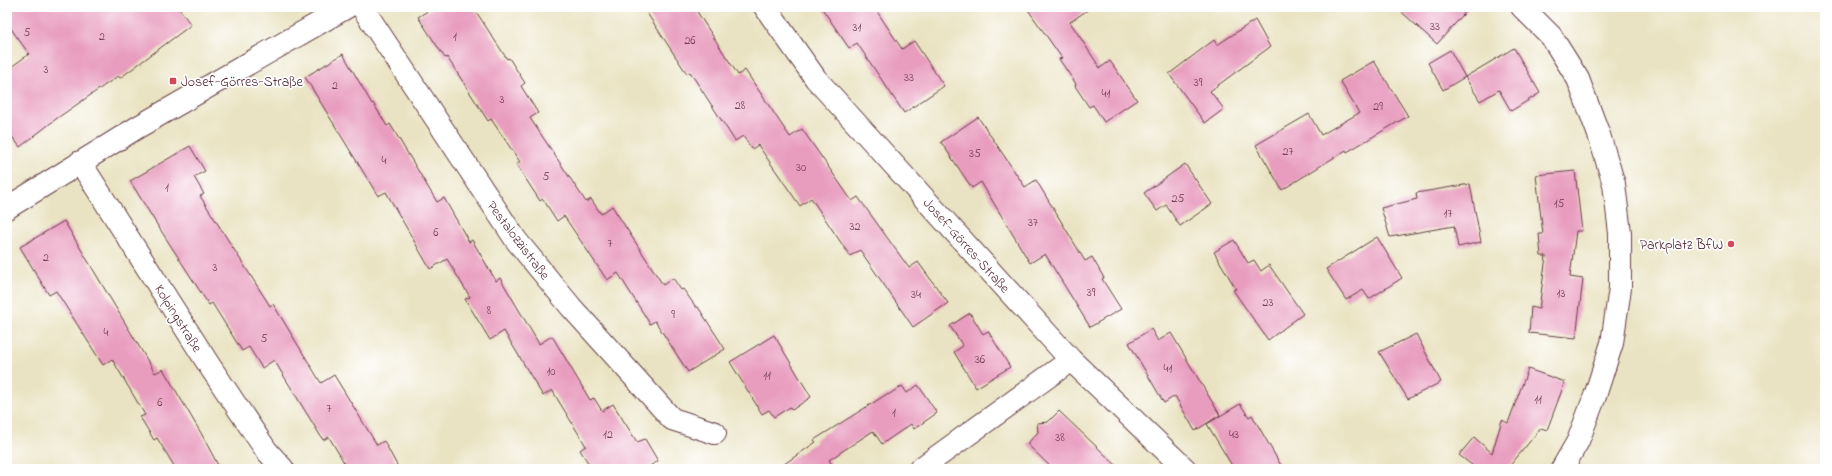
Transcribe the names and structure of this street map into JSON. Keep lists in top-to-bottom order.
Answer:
{
  "streets": {
    "street": ["Pestalozzistraße", "Josef-Görres-Straße", "Kolpingstraße"]
  },
  "places": {
    "transit": ["Josef-Görres-Straße"],
    "other": ["Parkplatz BfW"]
  },
  "house_numbers": [
    "33",
    "31",
    "5",
    "2",
    "1",
    "26",
    "3",
    "33",
    "39",
    "2",
    "41",
    "3",
    "28",
    "29",
    "27",
    "35",
    "4",
    "30",
    "5",
    "1",
    "25",
    "15",
    "17",
    "37",
    "32",
    "6",
    "7",
    "2",
    "3",
    "39",
    "13",
    "34",
    "23",
    "8",
    "9",
    "4",
    "5",
    "36",
    "41",
    "10",
    "11",
    "11",
    "6",
    "7",
    "1",
    "12",
    "43",
    "38"
  ]
}
